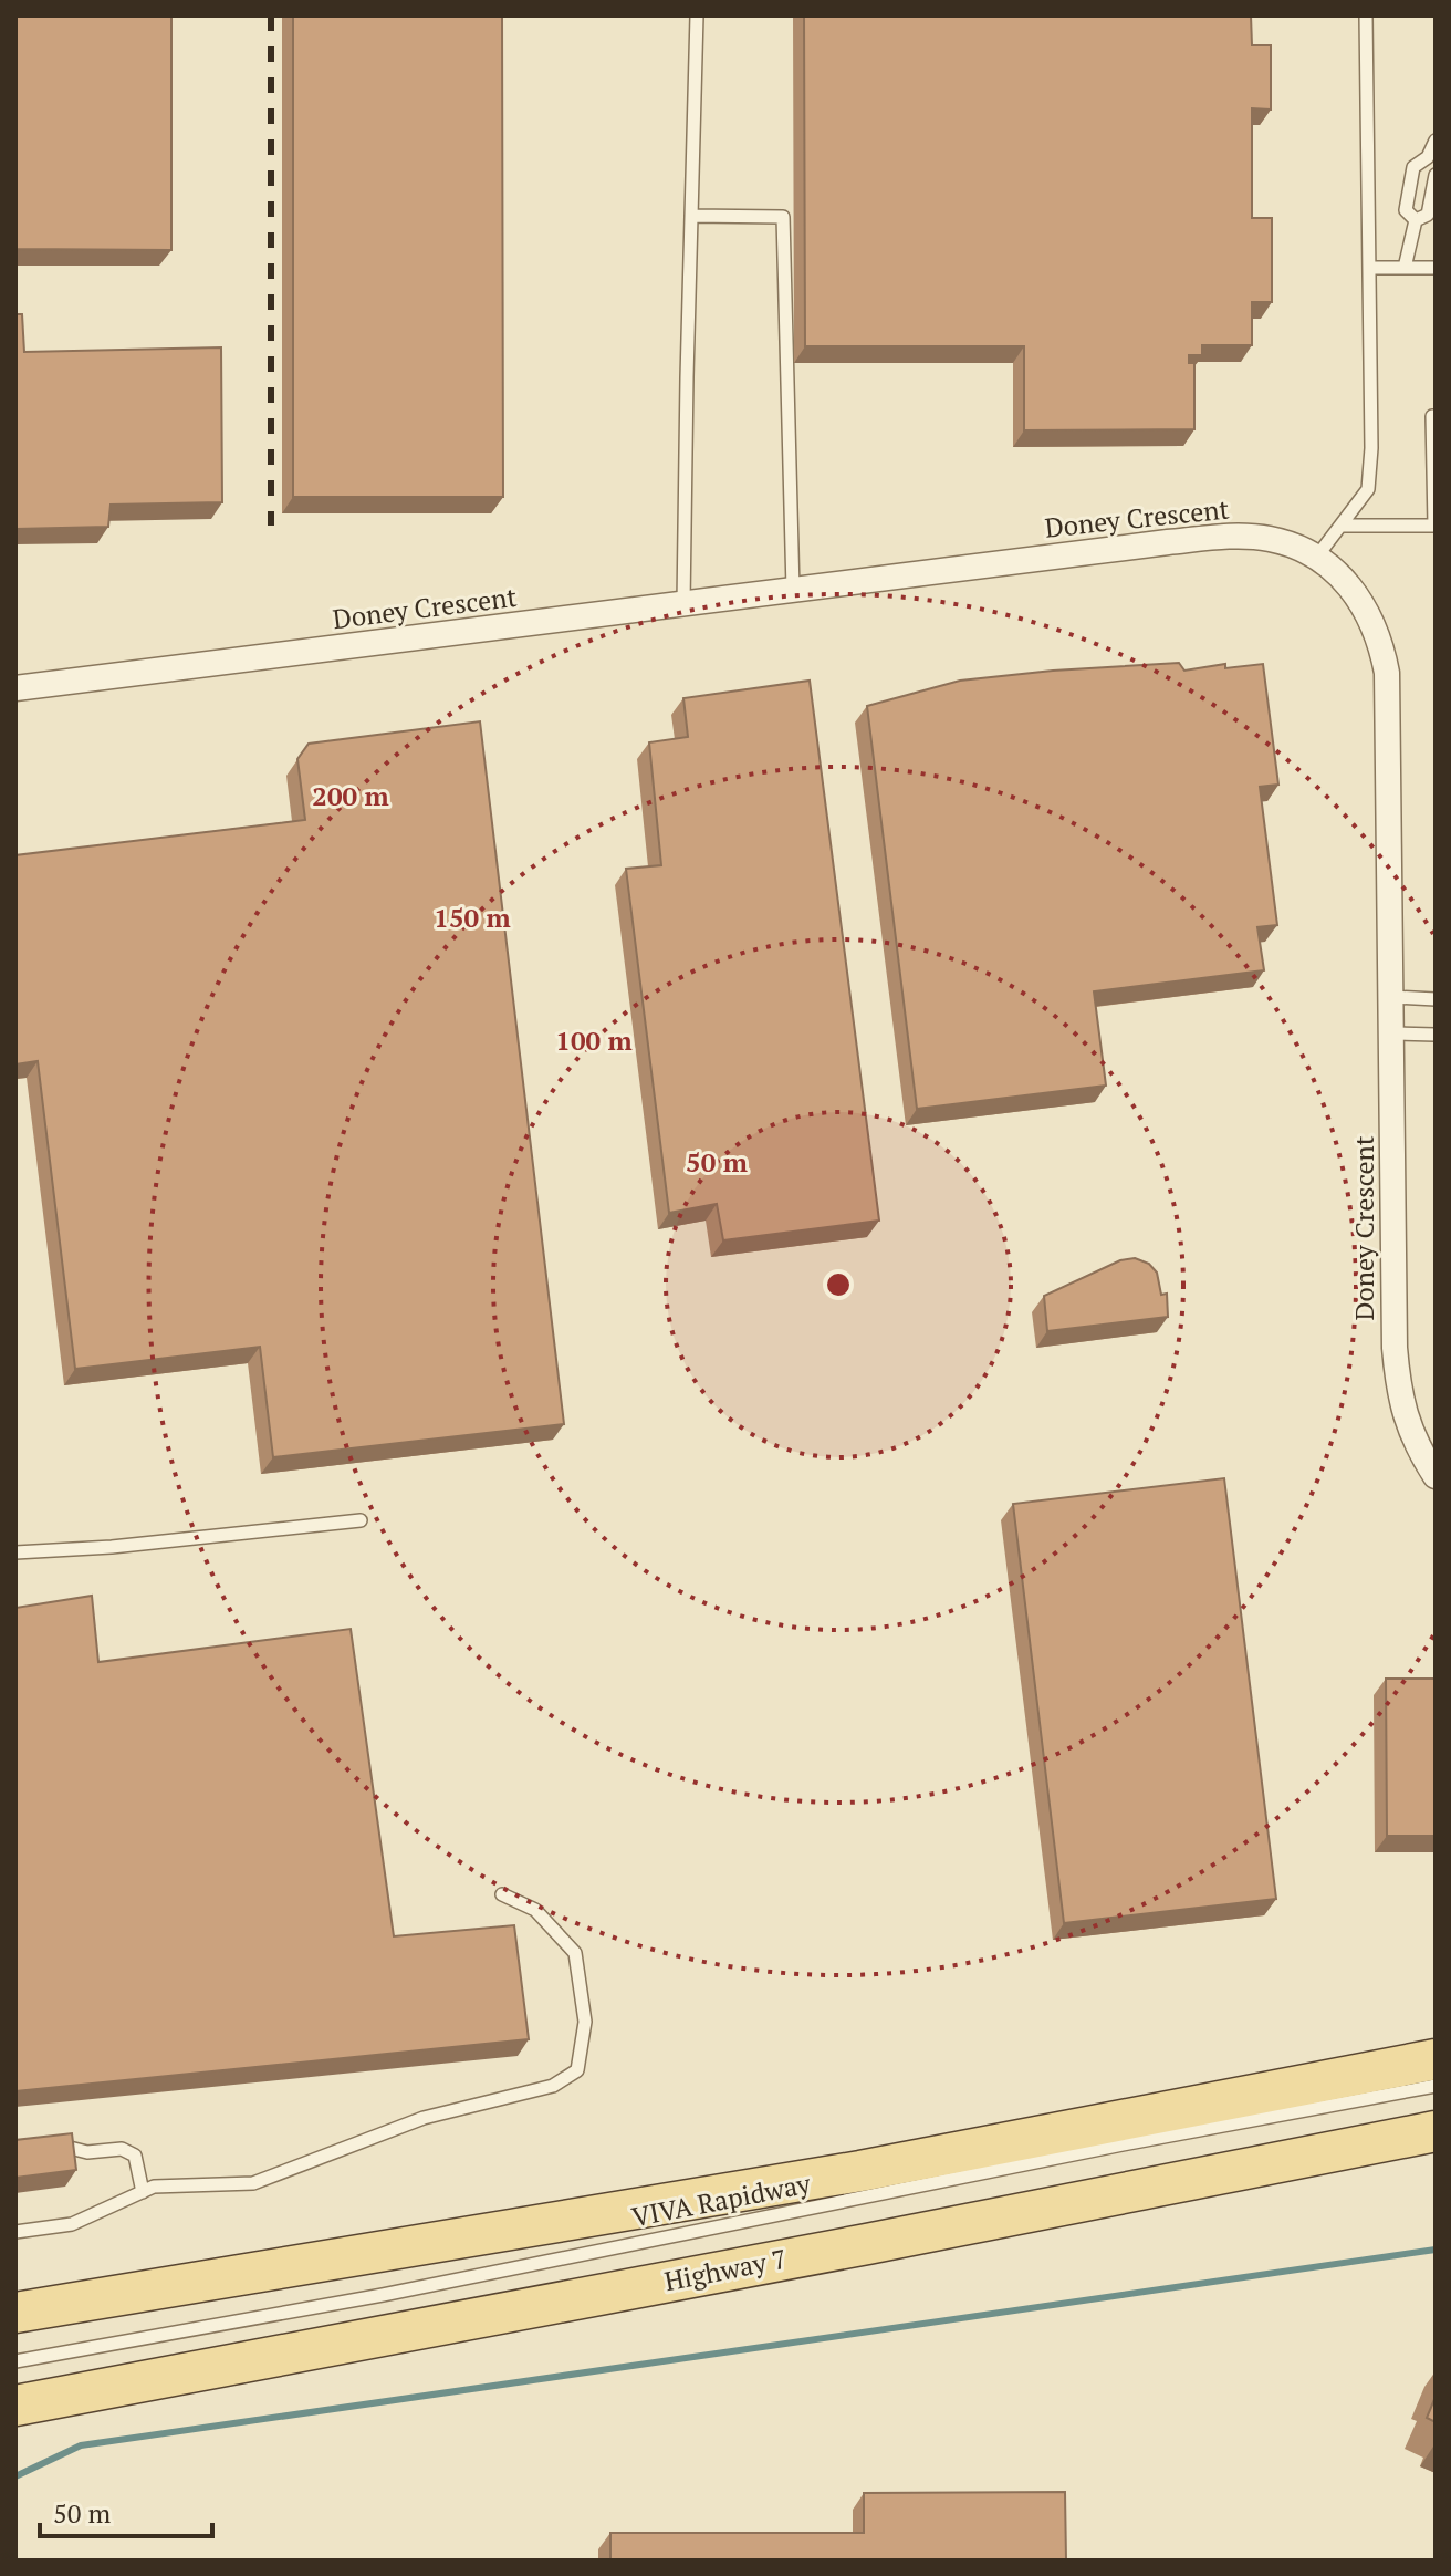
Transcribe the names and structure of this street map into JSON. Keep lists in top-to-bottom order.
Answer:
{
  "streets": {
    "main road": ["Highway 7"],
    "street": ["Doney Crescent"],
    "lane": ["VIVA Rapidway"]
  },
  "scale_bar": "50 m",
  "rings": [
    "200 m",
    "150 m",
    "100 m",
    "50 m"
  ]
}
